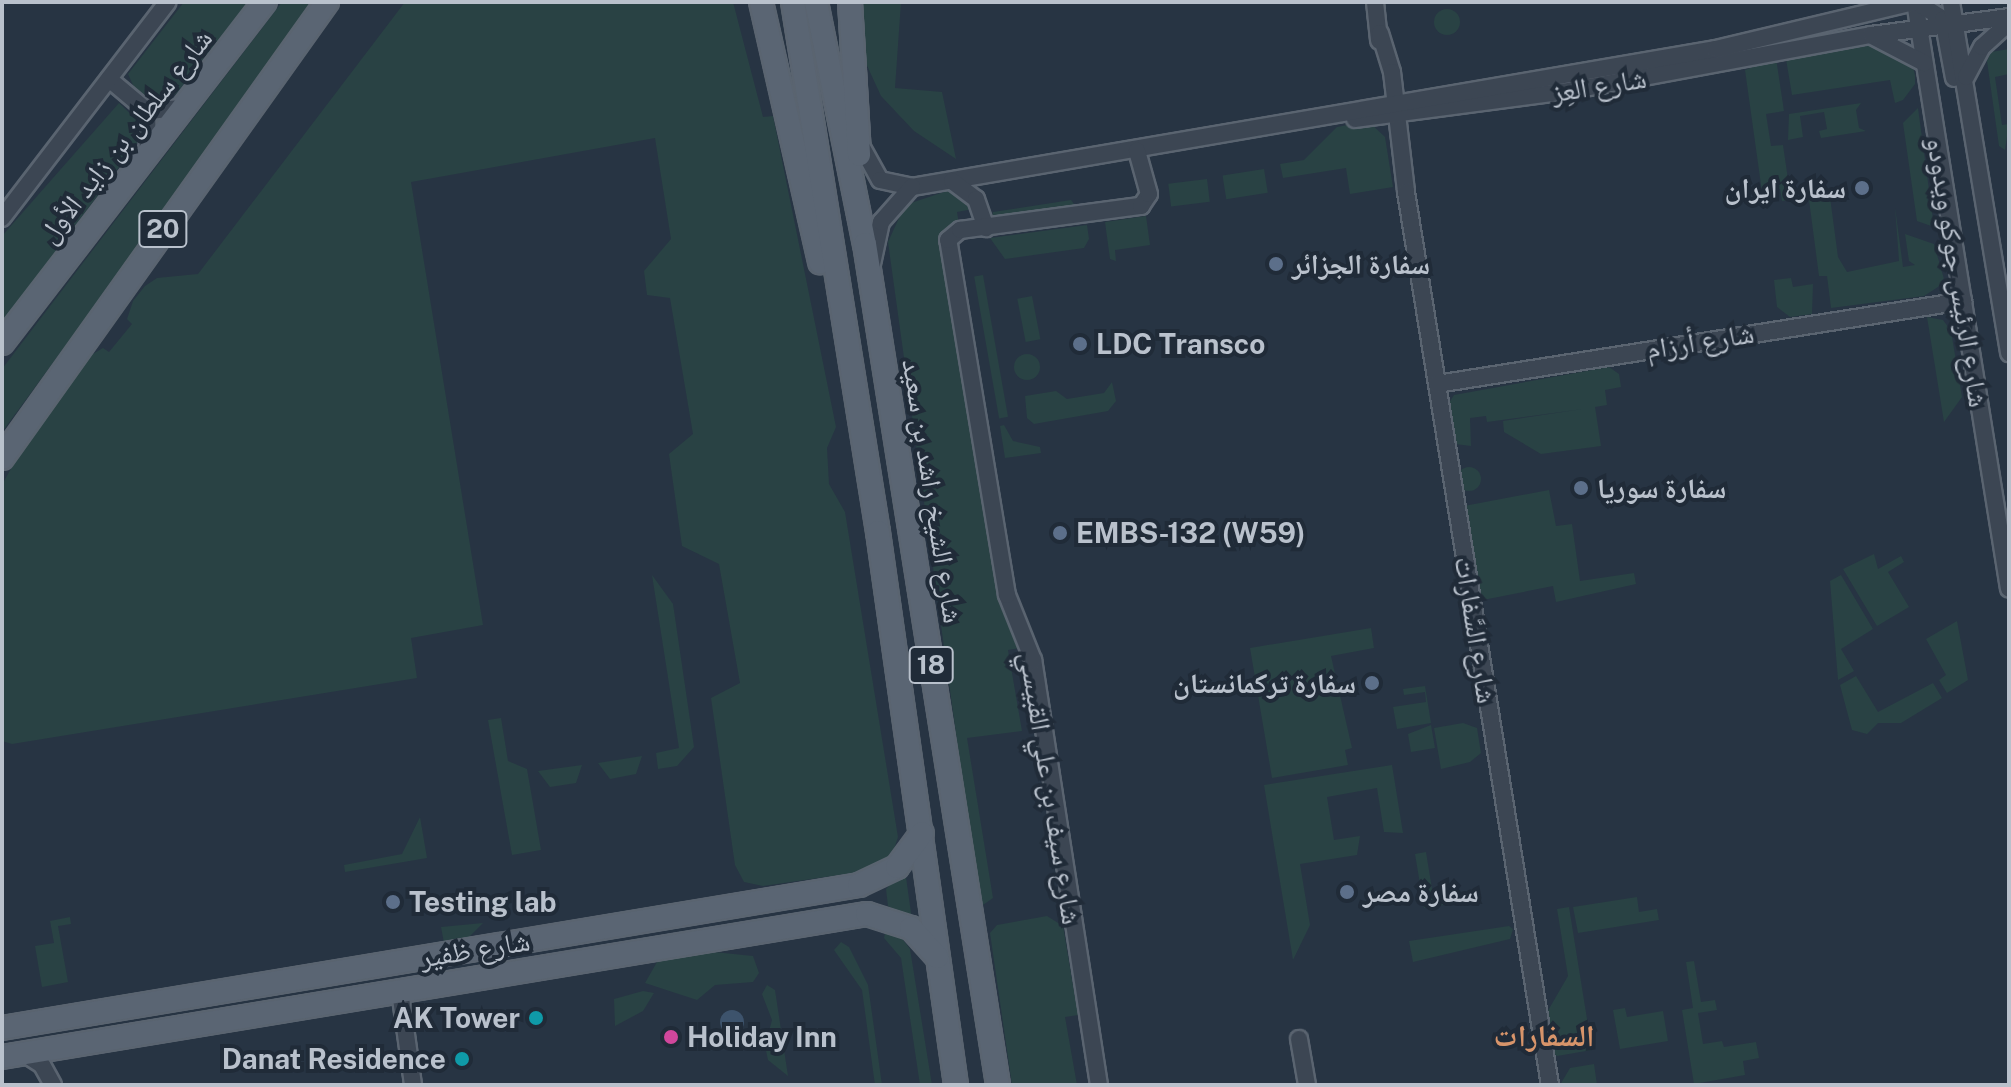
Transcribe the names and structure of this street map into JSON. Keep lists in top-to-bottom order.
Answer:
{
  "streets": {
    "main road": [
      "شارع سلطان بن زايد الأول",
      "20",
      "شارع الشيخ راشد بن سعيد",
      "18",
      "شارع ظفير"
    ],
    "street": [
      "شارع العِز",
      "شارع الرئيس جوكو ويدودو",
      "شارع أرزام",
      "شارع السَّفارات",
      "شارع سيف بن علي القبيسي"
    ]
  },
  "crossings": [
    ["شارع العِز", "شارع الرئيس جوكو ويدودو"],
    ["شارع العِز", "شارع السَّفارات"],
    ["شارع الرئيس جوكو ويدودو", "شارع أرزام"],
    ["شارع أرزام", "شارع السَّفارات"],
    ["18", "شارع ظفير"]
  ],
  "districts": ["السفارات"],
  "places": [
    "سفارة ايران",
    "سفارة الجزائر",
    "LDC Transco",
    "سفارة سوريا",
    "EMBS-132 (W59)",
    "سفارة تركمانستان",
    "سفارة مصر",
    "Testing lab",
    "AK Tower",
    "Holiday Inn",
    "Danat Residence"
  ]
}
